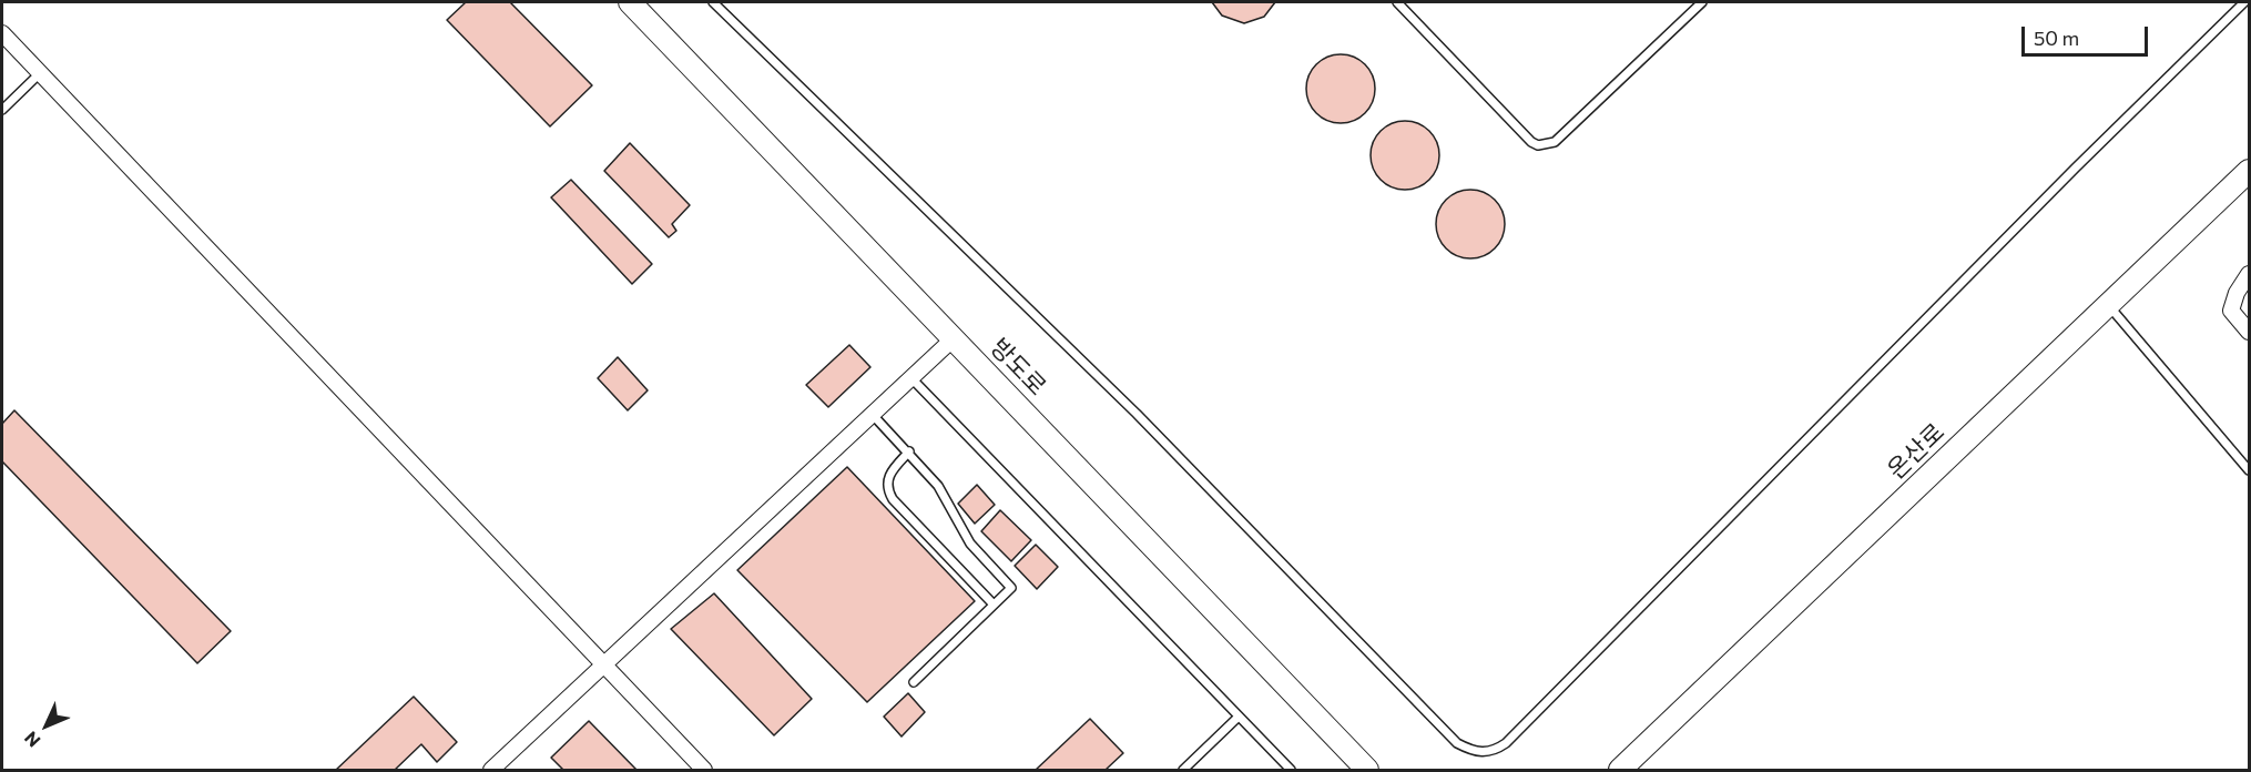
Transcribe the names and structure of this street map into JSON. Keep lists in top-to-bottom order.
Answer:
{
  "streets": {
    "street": ["방도로", "온산로"]
  },
  "scale_bar": "50 m",
  "north": "bottom left"
}
